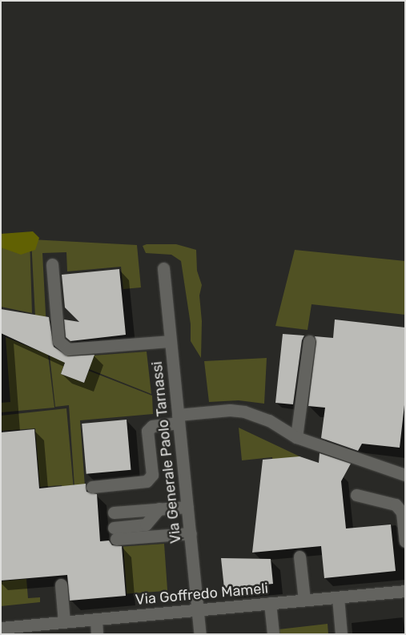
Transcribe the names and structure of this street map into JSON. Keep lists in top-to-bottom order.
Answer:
{
  "streets": {
    "street": ["Via Generale Paolo Tarnassi", "Via Goffredo Mameli"]
  },
  "crossings": [
    ["Via Generale Paolo Tarnassi", "Via Goffredo Mameli"]
  ]
}
